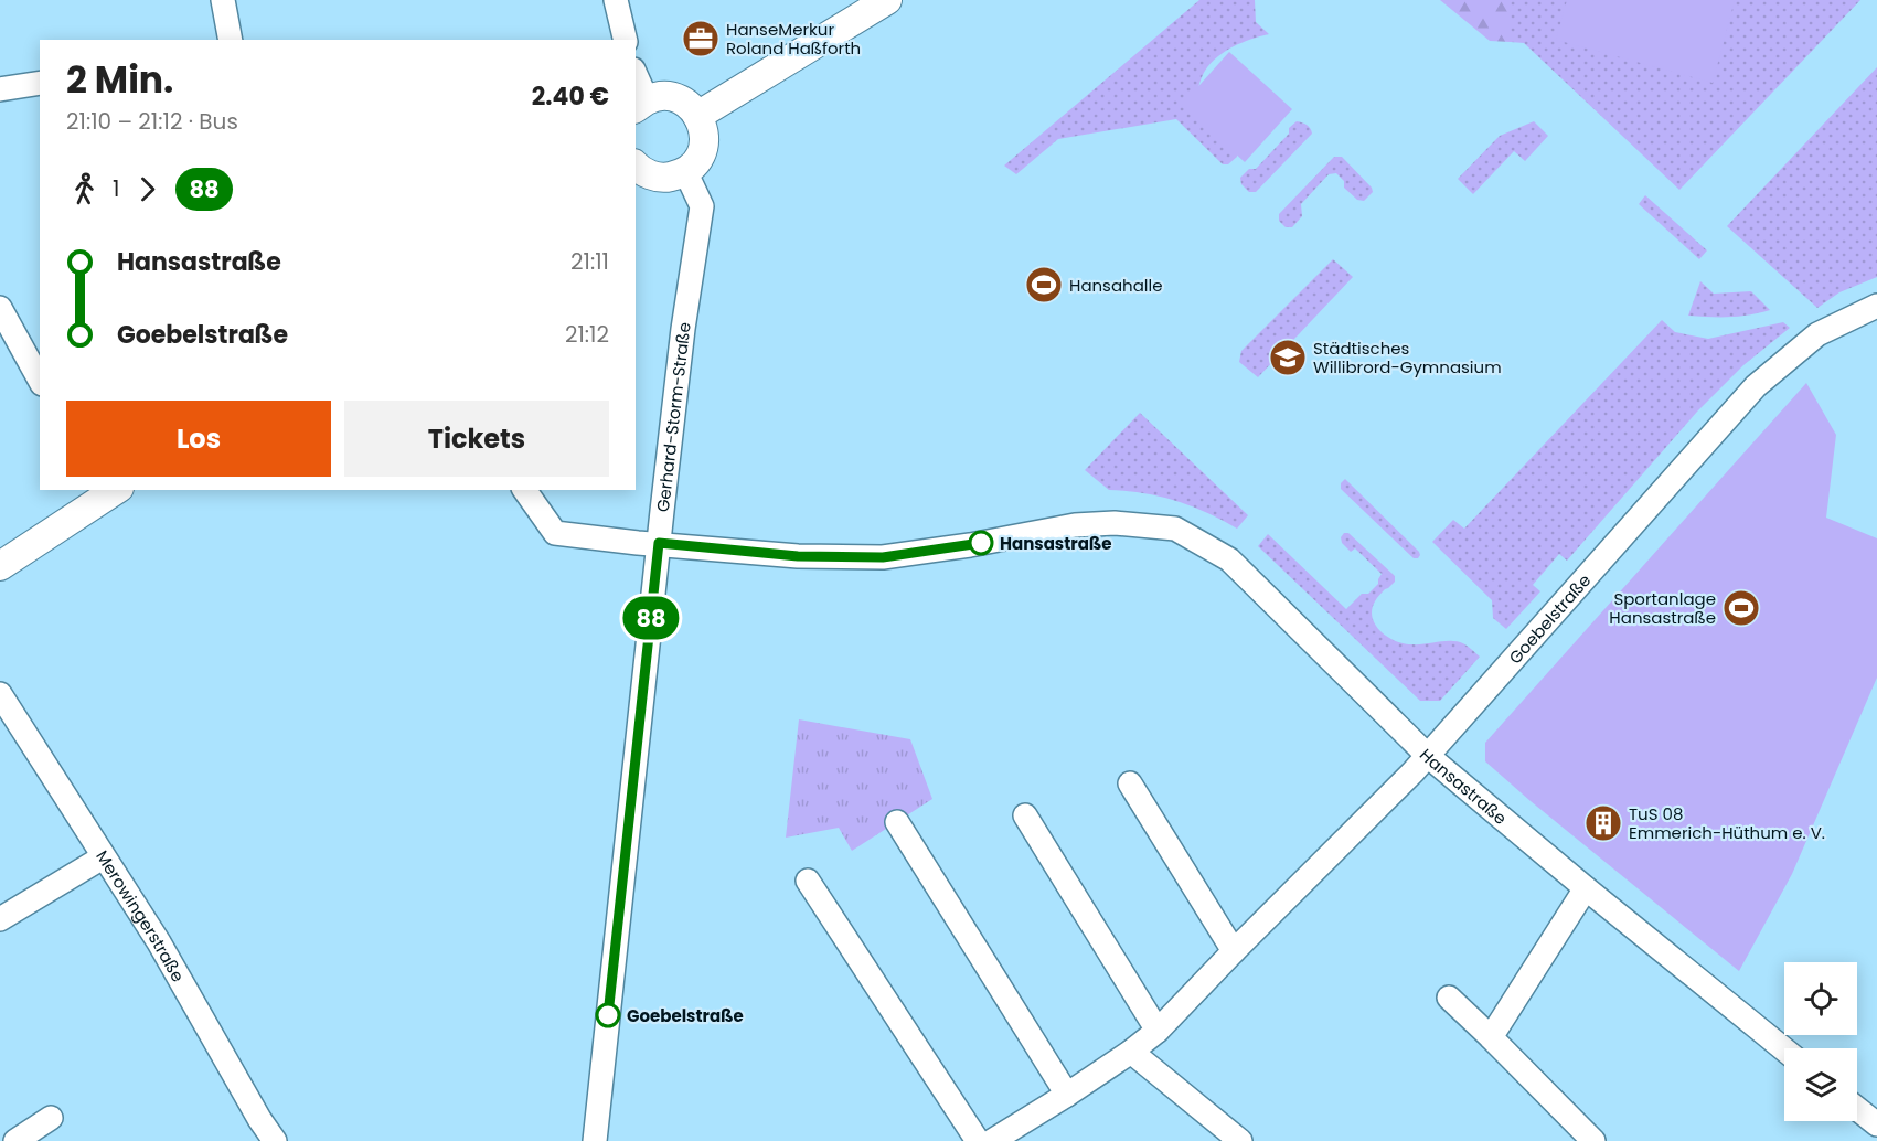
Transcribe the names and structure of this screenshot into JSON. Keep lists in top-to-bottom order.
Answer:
{
  "streets": {
    "street": [
      "Gerhard-Storm-Straße",
      "Goebelstraße",
      "Hansastraße",
      "Merowingerstraße"
    ]
  },
  "crossings": [
    ["Gerhard-Storm-Straße", "Hansastraße"],
    ["Goebelstraße", "Hansastraße"]
  ],
  "places": {
    "office": ["HanseMerkur Roland Haßforth"],
    "sports": ["Hansahalle", "Sportanlage Hansastraße"],
    "school or university": ["Städtisches Willibrord-Gymnasium"],
    "other": ["Hansastraße", "Goebelstraße"],
    "building": ["TuS 08 Emmerich-Hüthum e. V."]
  },
  "lines": ["bus line 88"],
  "page": {
    "on_map": "88",
    "heading": ["2 Min.", "21:10 – 21:12 · Bus", "2.40 €"],
    "legs": ["1", "88"],
    "list": [
      {
        "name": "Hansastraße",
        "value": "21:11"
      },
      {
        "name": "Goebelstraße",
        "value": "21:12"
      }
    ],
    "buttons": ["Los", "Tickets"]
  }
}
